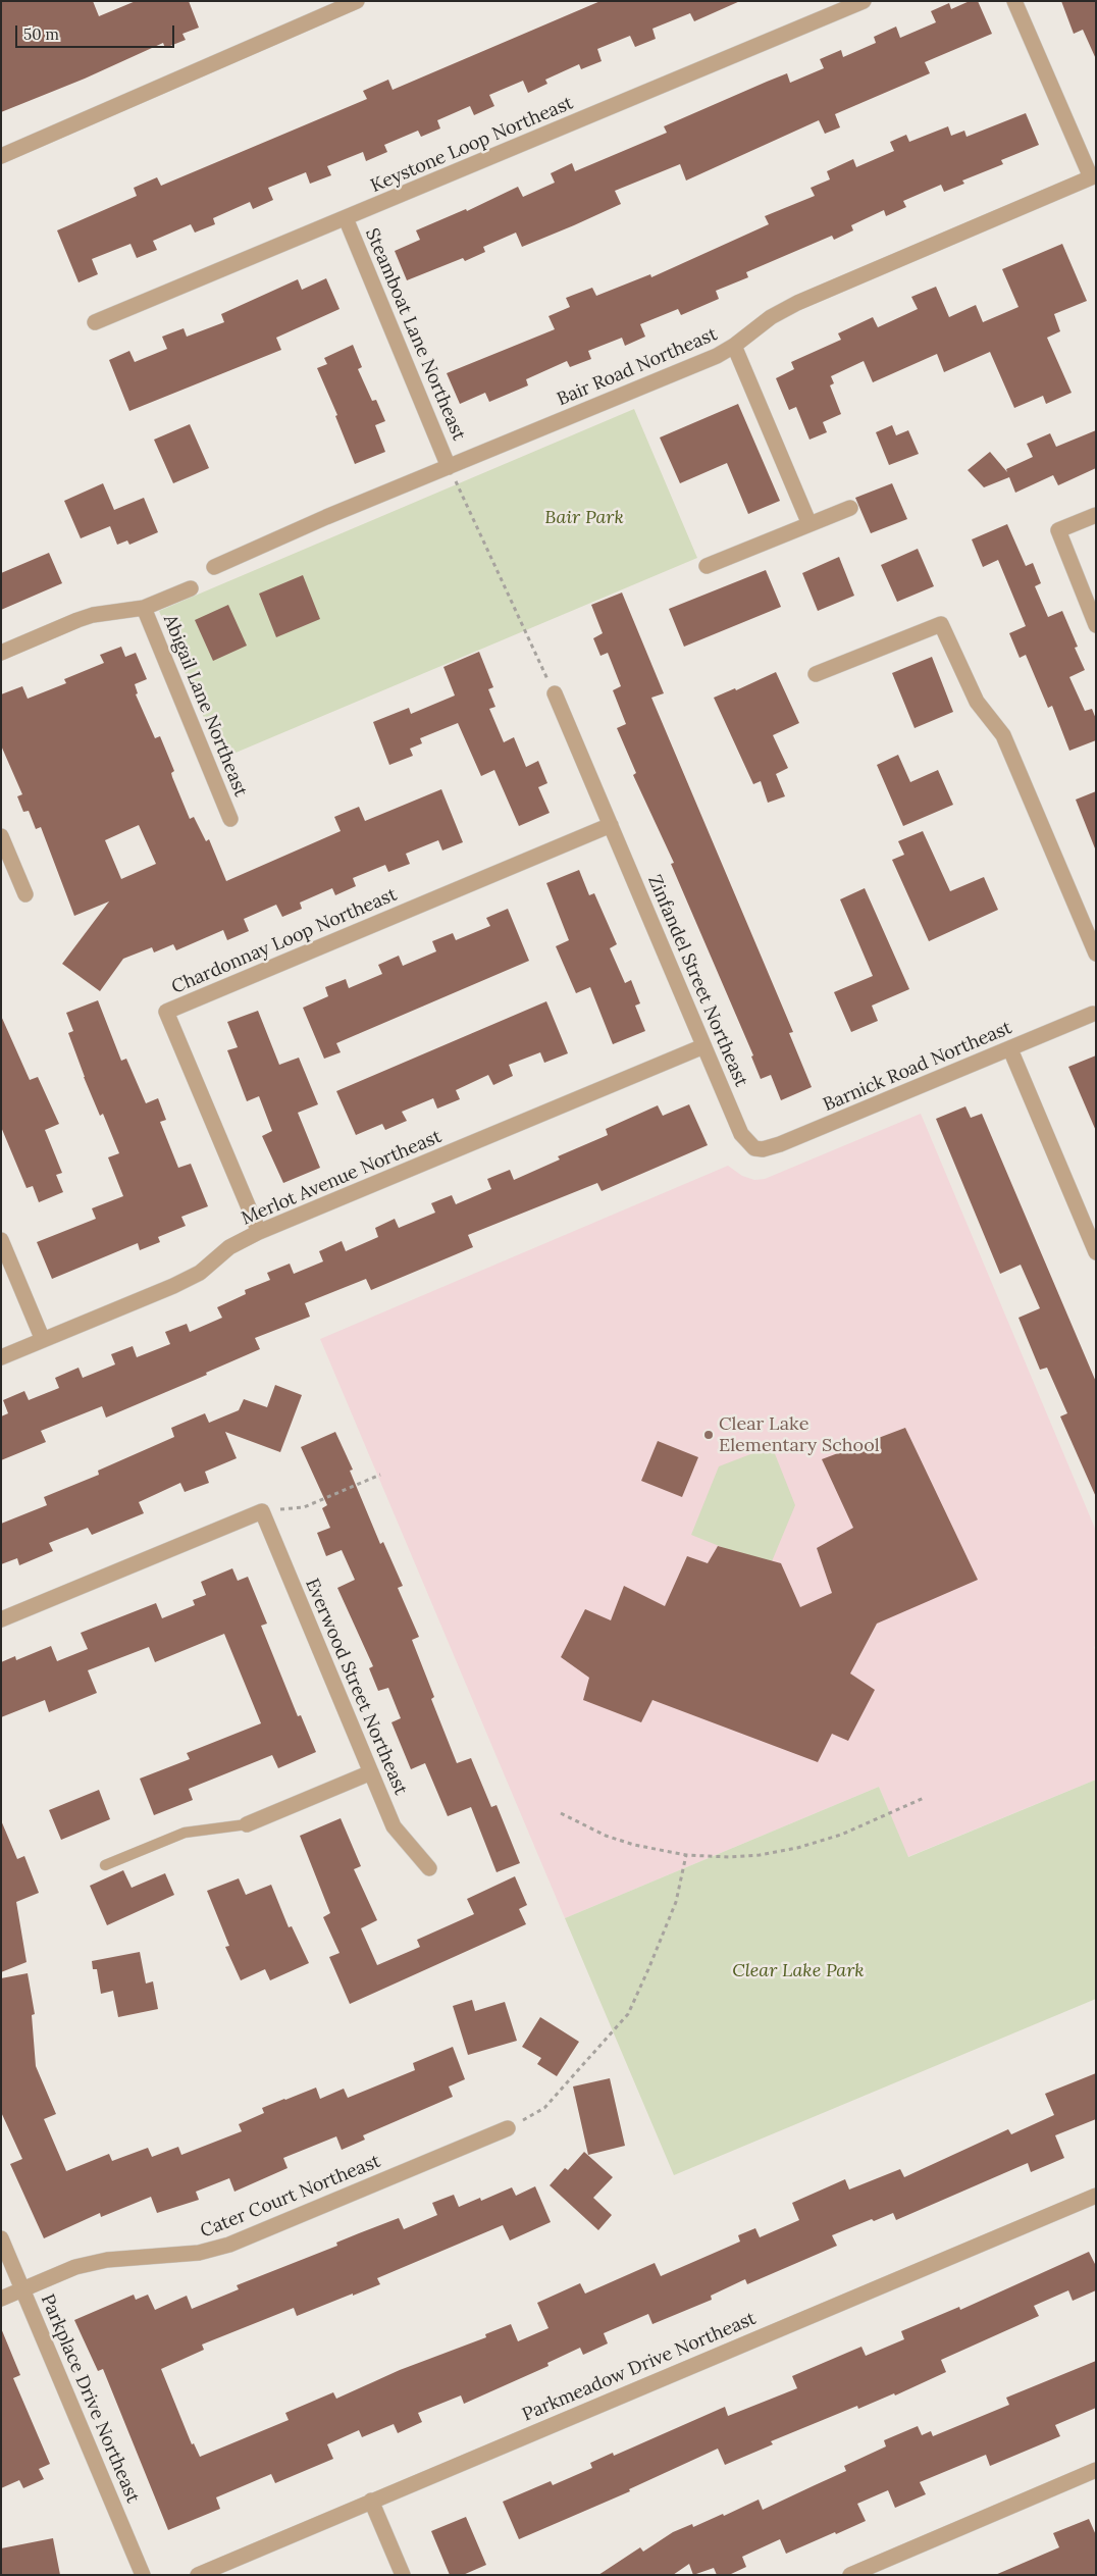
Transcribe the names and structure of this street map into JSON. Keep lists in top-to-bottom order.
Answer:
{
  "streets": {
    "street": [
      "Keystone Loop Northeast",
      "Steamboat Lane Northeast",
      "Bair Road Northeast",
      "Abigail Lane Northeast",
      "Chardonnay Loop Northeast",
      "Zinfandel Street Northeast",
      "Barnick Road Northeast",
      "Merlot Avenue Northeast",
      "Everwood Street Northeast",
      "Cater Court Northeast",
      "Parkmeadow Drive Northeast",
      "Parkplace Drive Northeast"
    ]
  },
  "crossings": [
    ["Keystone Loop Northeast", "Steamboat Lane Northeast"],
    ["Steamboat Lane Northeast", "Bair Road Northeast"],
    ["Chardonnay Loop Northeast", "Zinfandel Street Northeast"],
    ["Chardonnay Loop Northeast", "Merlot Avenue Northeast"],
    ["Zinfandel Street Northeast", "Barnick Road Northeast"],
    ["Zinfandel Street Northeast", "Merlot Avenue Northeast"],
    ["Cater Court Northeast", "Parkplace Drive Northeast"]
  ],
  "parks": ["Bair Park", "Clear Lake Park"],
  "places": ["Clear Lake Elementary School"],
  "scale_bar": "50 m"
}
